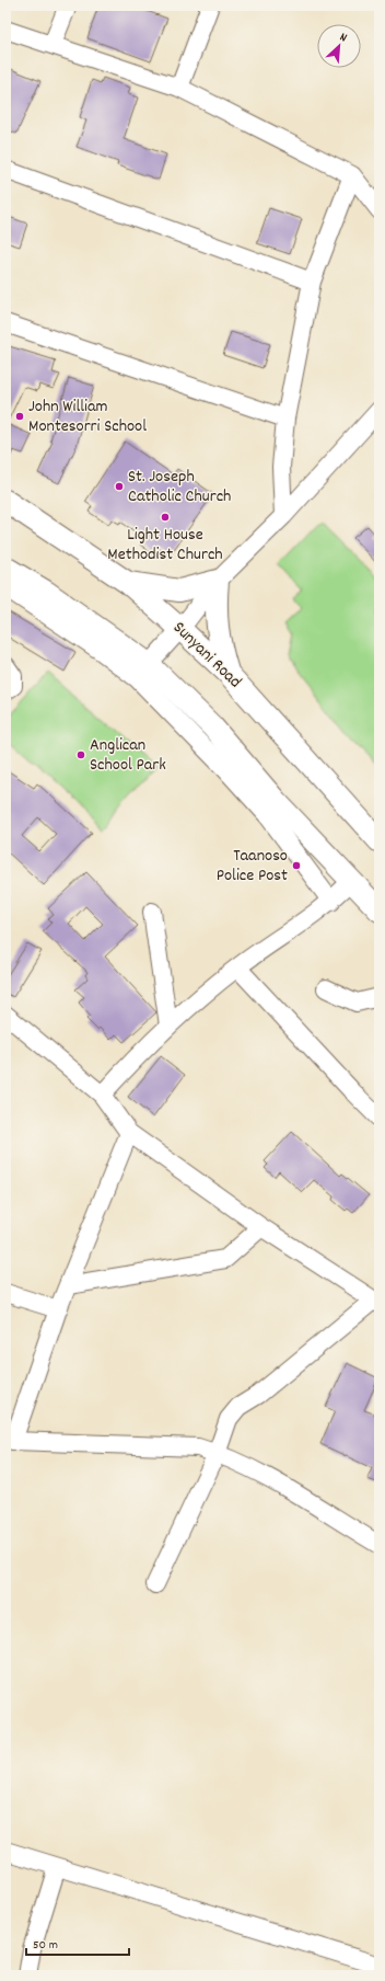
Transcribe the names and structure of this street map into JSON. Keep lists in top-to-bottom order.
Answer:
{
  "streets": {
    "main road": ["Sunyani Road"]
  },
  "places": [
    "John William Montesorri School",
    "St. Joseph Catholic Church",
    "Light House Methodist Church",
    "Anglican School Park",
    "Taanoso Police Post"
  ],
  "scale_bar": "50 m",
  "north": "top right"
}
